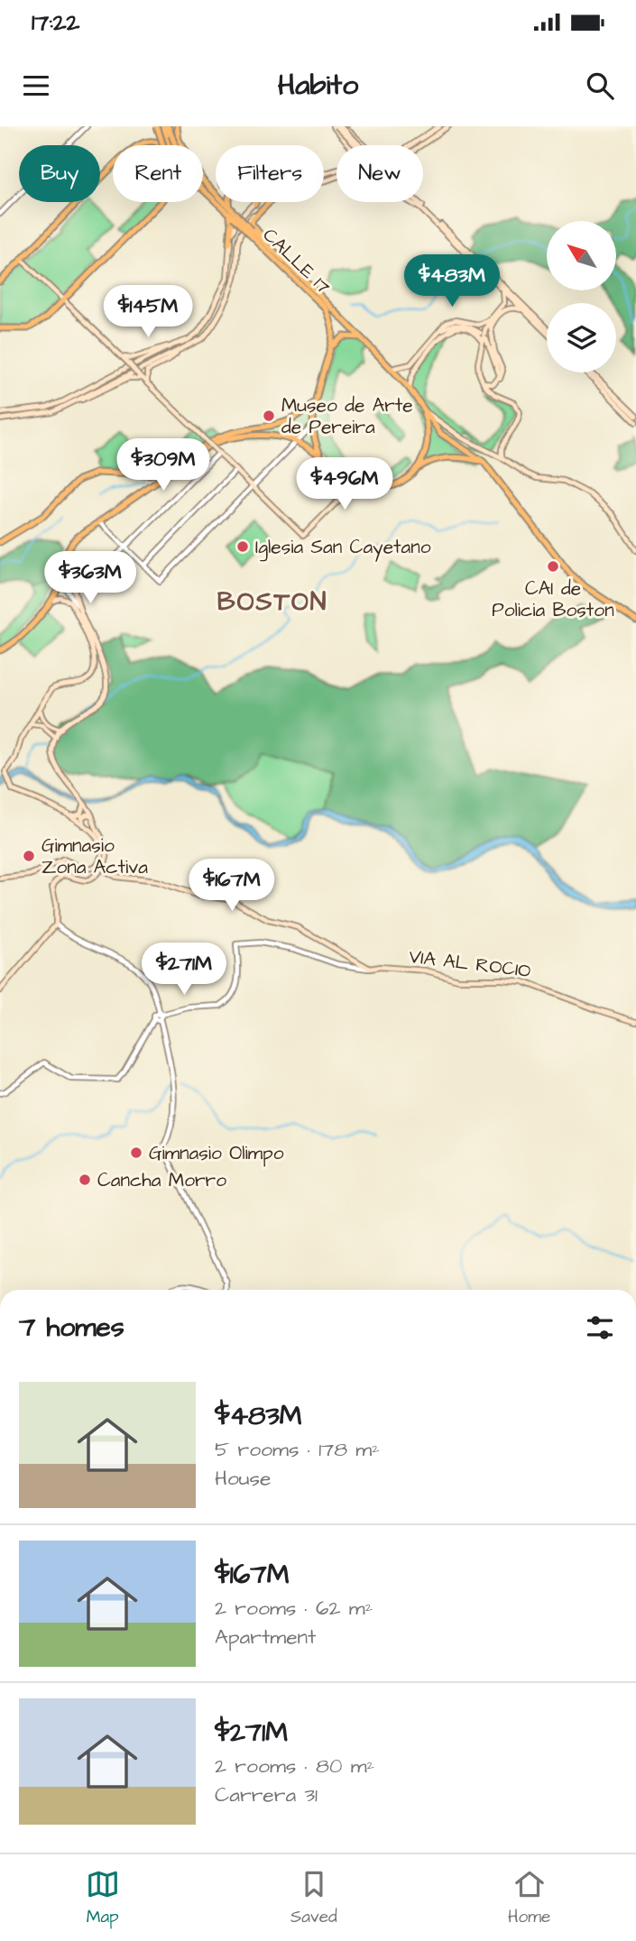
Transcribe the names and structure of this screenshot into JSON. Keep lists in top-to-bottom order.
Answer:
{
  "streets": {
    "main road": ["CALLE 17", "VIA AL ROCIO"]
  },
  "districts": ["BOSTON"],
  "places": [
    "Museo de Arte de Pereira",
    "Iglesia San Cayetano",
    "CAI de Policia Boston",
    "Gimnasio Zona Activa",
    "Gimnasio Olimpo",
    "Cancha Morro"
  ],
  "north": "top left",
  "page": {
    "status": "17:22",
    "header": "Habito",
    "chip": [
      "Buy",
      "Rent",
      "Filters",
      "New"
    ],
    "price": [
      "$483M",
      "$145M",
      "$309M",
      "$496M",
      "$363M",
      "$167M",
      "$271M"
    ],
    "heading": "7 homes",
    "list": [
      {
        "name": "$483M",
        "note": "5 rooms · 178 m² · House"
      },
      {
        "name": "$167M",
        "note": "2 rooms · 62 m² · Apartment"
      },
      {
        "name": "$271M",
        "note": "2 rooms · 80 m² · Carrera 31"
      }
    ],
    "tabs": ["Map", "Saved", "Home"]
  }
}
